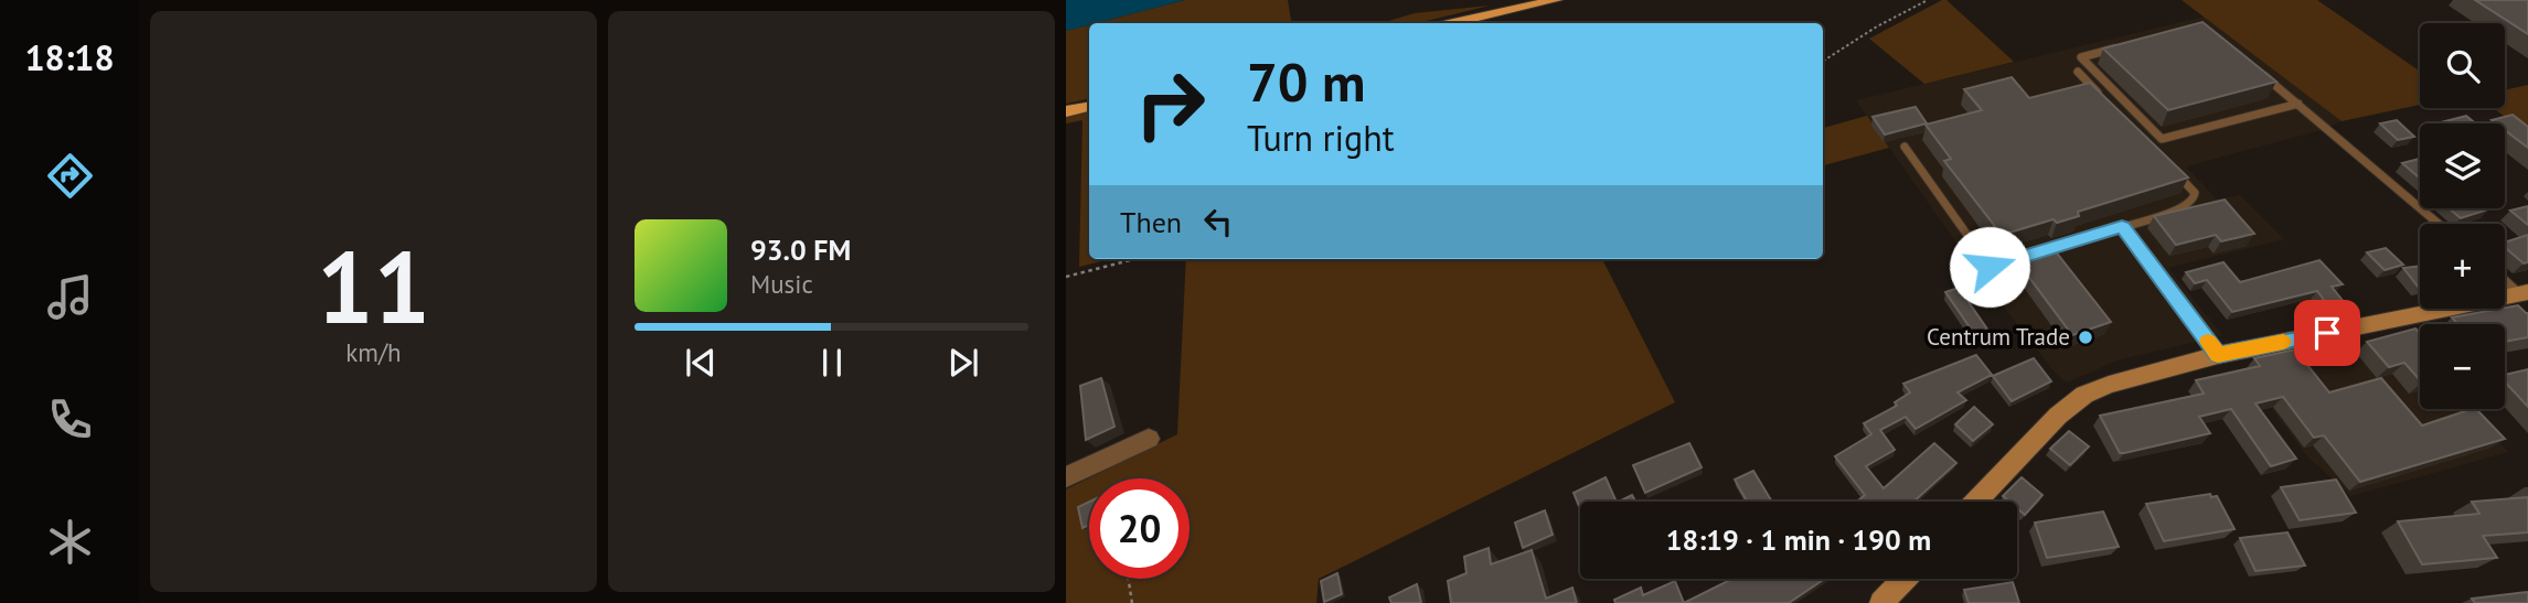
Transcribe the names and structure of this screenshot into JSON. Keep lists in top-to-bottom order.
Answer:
{
  "places": ["Centrum Trade"],
  "page": {
    "tabs": "18:18",
    "tile": ["11", "km/h"],
    "map_buttons": ["+", "−"],
    "turn": ["70 m", "Turn right"],
    "then": "Then",
    "song": ["93.0 FM", "Music"],
    "limit": "20",
    "trip": "18:19 · 1 min · 190 m"
  }
}
